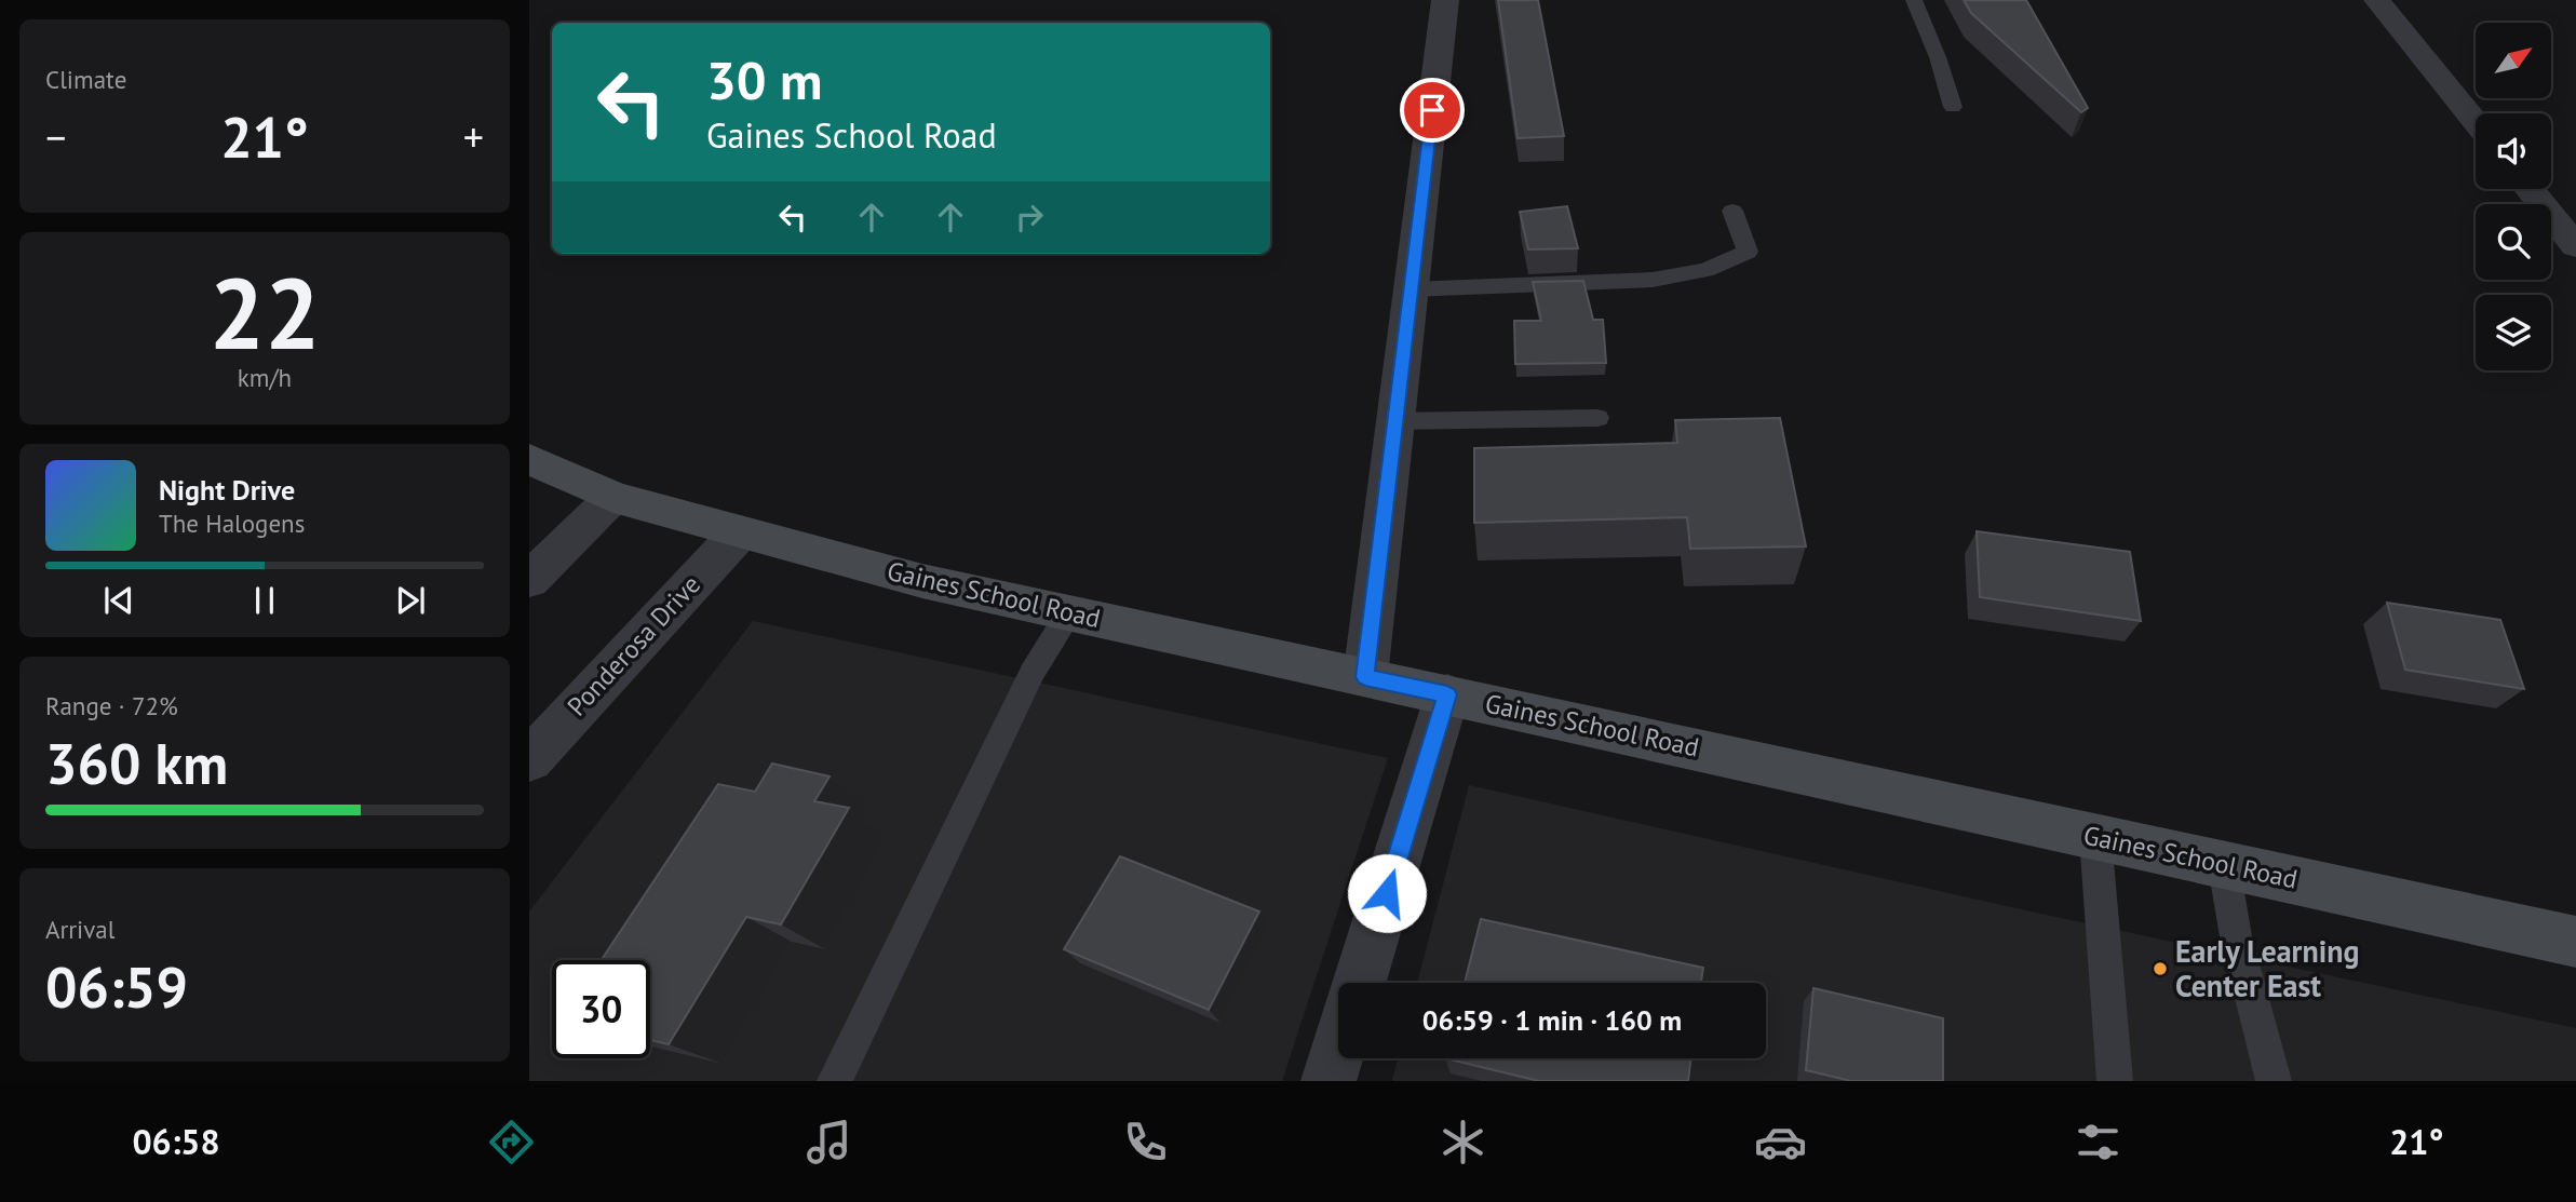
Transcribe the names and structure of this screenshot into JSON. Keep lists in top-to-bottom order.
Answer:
{
  "streets": {
    "main road": ["Gaines School Road"],
    "street": ["Ponderosa Drive"]
  },
  "crossings": [
    ["Gaines School Road", "Ponderosa Drive"]
  ],
  "places": ["Early Learning Center East"],
  "north": "top right",
  "page": {
    "tile": [
      "Climate",
      ["22", "km/h"],
      ["Range · 72%", "360 km"],
      ["Arrival", "06:59"]
    ],
    "turn": ["30 m", "Gaines School Road"],
    "heat": ["−", "21°", "+"],
    "song": ["Night Drive", "The Halogens"],
    "limit": "30",
    "trip": "06:59 · 1 min · 160 m",
    "tabs": ["06:58", "21°"]
  }
}
